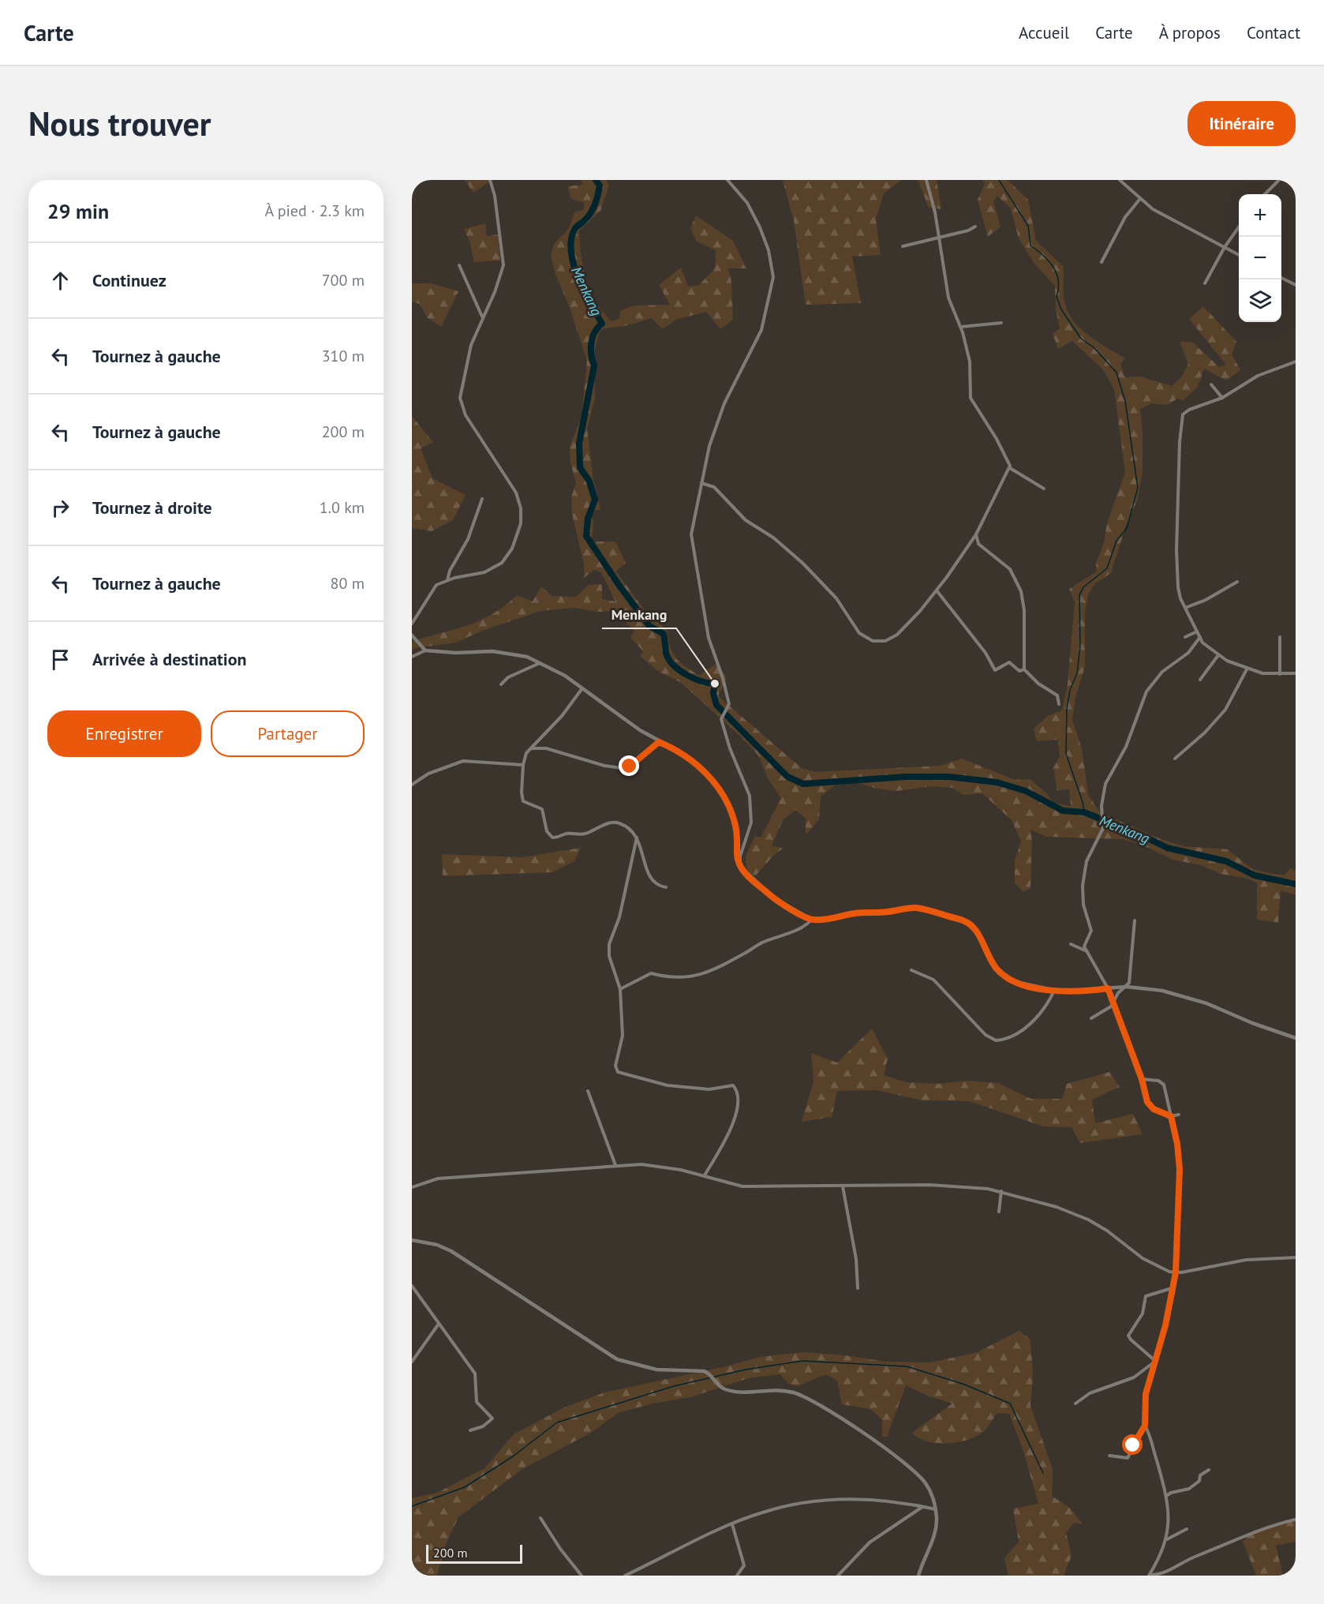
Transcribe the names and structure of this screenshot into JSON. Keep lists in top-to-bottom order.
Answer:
{
  "water": ["Menkang"],
  "places": ["Menkang"],
  "scale_bar": "200 m",
  "page": {
    "header": "Carte",
    "nav": [
      "Accueil",
      "Carte",
      "À propos",
      "Contact"
    ],
    "buttons": [
      "Itinéraire",
      ["Enregistrer", "Partager"]
    ],
    "title": "Nous trouver",
    "heading": ["29 min", "À pied · 2.3 km"],
    "map_buttons": ["+", "−"],
    "list": [
      ["Continuez", "700 m"],
      ["Tournez à gauche", "310 m"],
      ["Tournez à gauche", "200 m"],
      ["Tournez à droite", "1.0 km"],
      ["Tournez à gauche", "80 m"],
      "Arrivée à destination"
    ],
    "scale": "200 m"
  }
}
